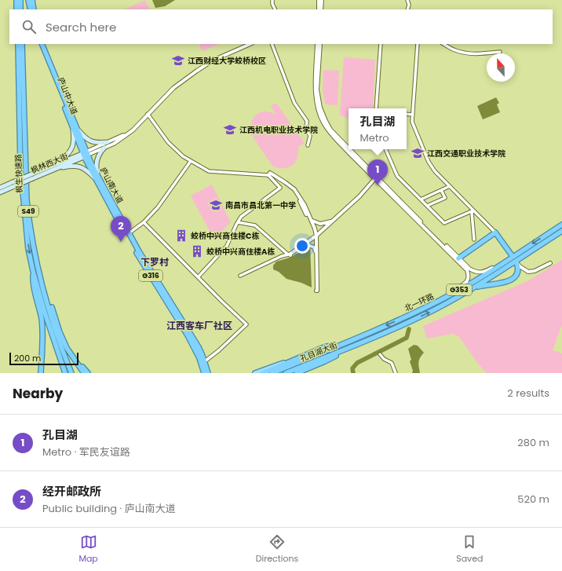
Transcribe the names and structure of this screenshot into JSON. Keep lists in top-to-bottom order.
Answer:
{
  "streets": {
    "highway": [
      "庐山中大道",
      "枫生快速路",
      "庐山南大道",
      "S49",
      "G316",
      "G353",
      "北一环路",
      "孔目湖大街"
    ],
    "main road": ["枫林西大街"]
  },
  "crossings": [
    ["庐山中大道", "枫林西大街"],
    ["庐山中大道", "庐山南大道"],
    ["枫林西大街", "庐山南大道"],
    ["G353", "北一环路"],
    ["G353", "孔目湖大街"],
    ["北一环路", "孔目湖大街"]
  ],
  "districts": ["下罗村", "江西客车厂社区"],
  "places": {
    "school or university": [
      "江西财经大学蛟桥校区",
      "江西机电职业技术学院",
      "江西交通职业技术学院",
      "南昌市昌北第一中学"
    ],
    "building": ["蛟桥中兴商住楼C栋", "蛟桥中兴商住楼A栋"]
  },
  "scale_bar": "200 m",
  "north": "top",
  "page": {
    "search": "Search here",
    "popup": ["孔目湖", "Metro"],
    "pins": ["1", "2"],
    "scale": "200 m",
    "heading": ["Nearby", "2 results"],
    "list": [
      {
        "mark": "1",
        "name": "孔目湖",
        "note": "Metro · 军民友谊路",
        "value": "280 m"
      },
      {
        "mark": "2",
        "name": "经开邮政所",
        "note": "Public building · 庐山南大道",
        "value": "520 m"
      }
    ],
    "nav": ["Map", "Directions", "Saved"]
  }
}
